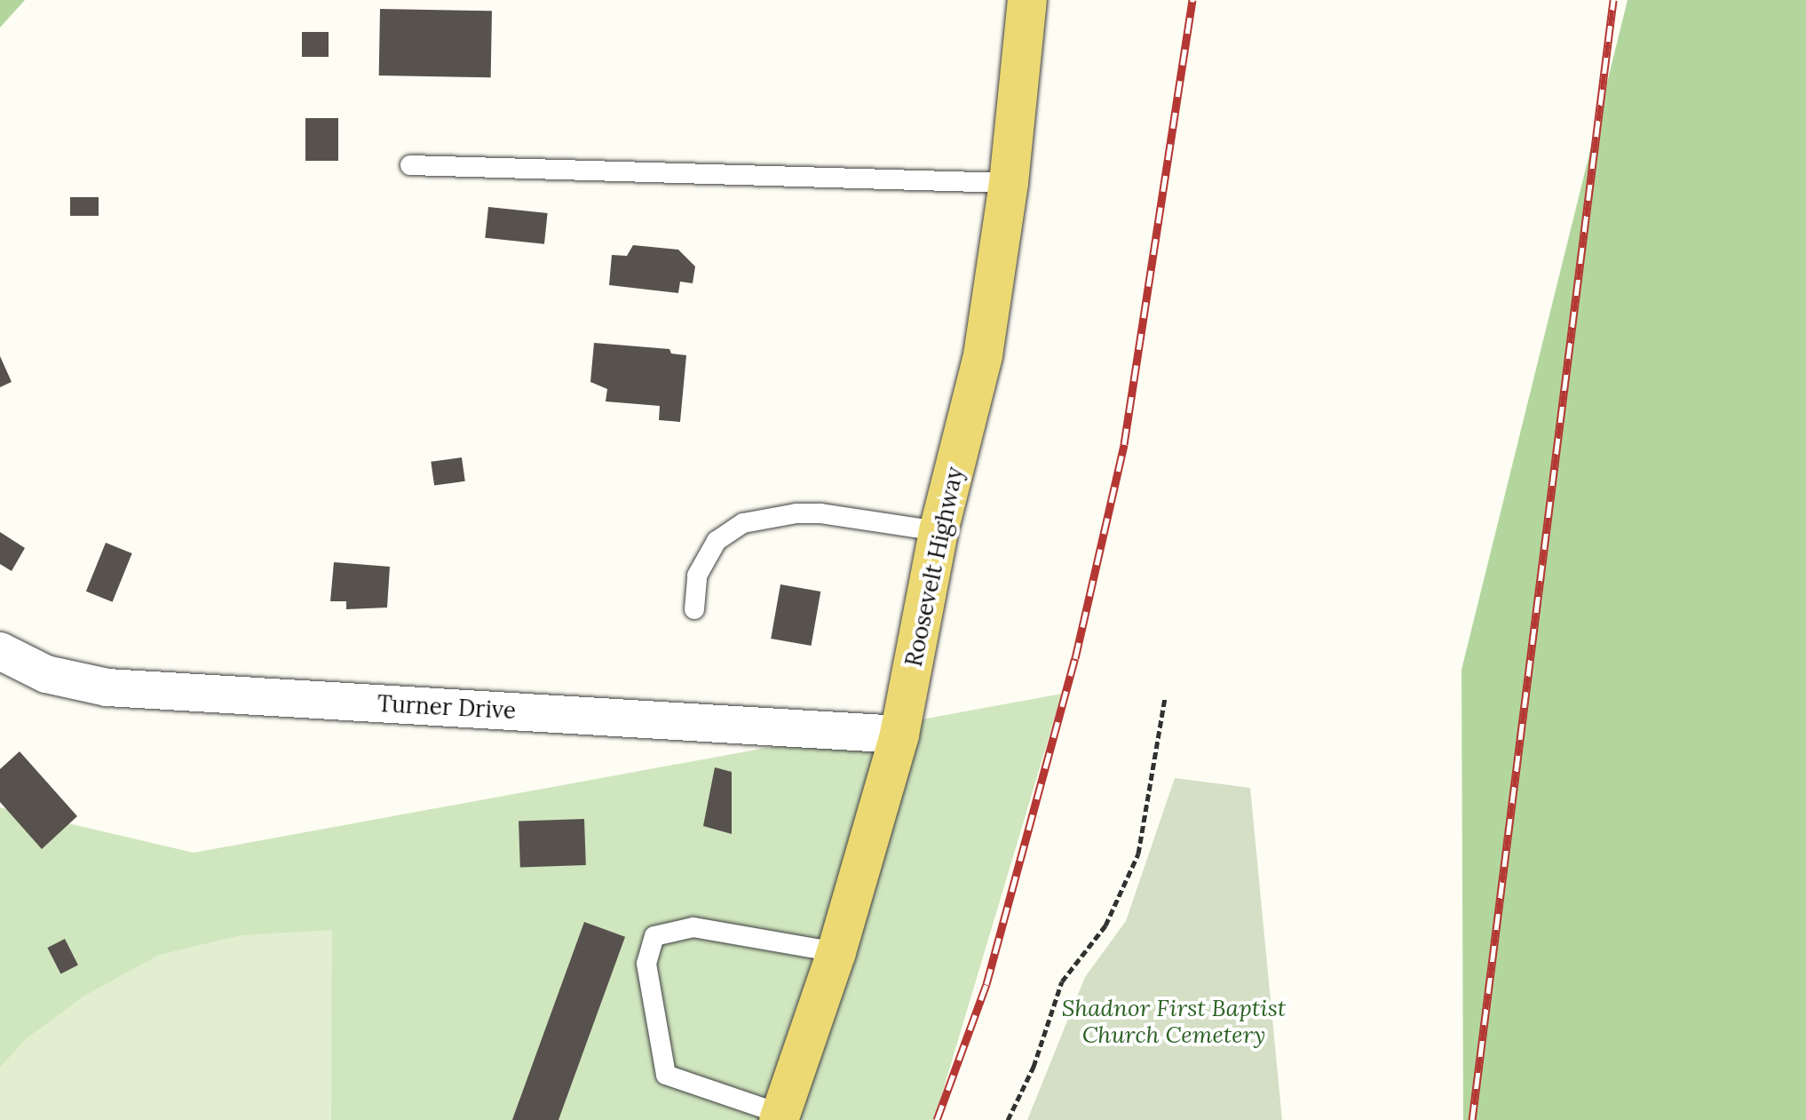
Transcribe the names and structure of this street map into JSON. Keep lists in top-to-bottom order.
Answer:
{
  "streets": {
    "main road": ["Roosevelt Highway"],
    "street": ["Turner Drive"]
  },
  "crossings": [
    ["Roosevelt Highway", "Turner Drive"]
  ],
  "parks": ["Shadnor First Baptist Church Cemetery"]
}
